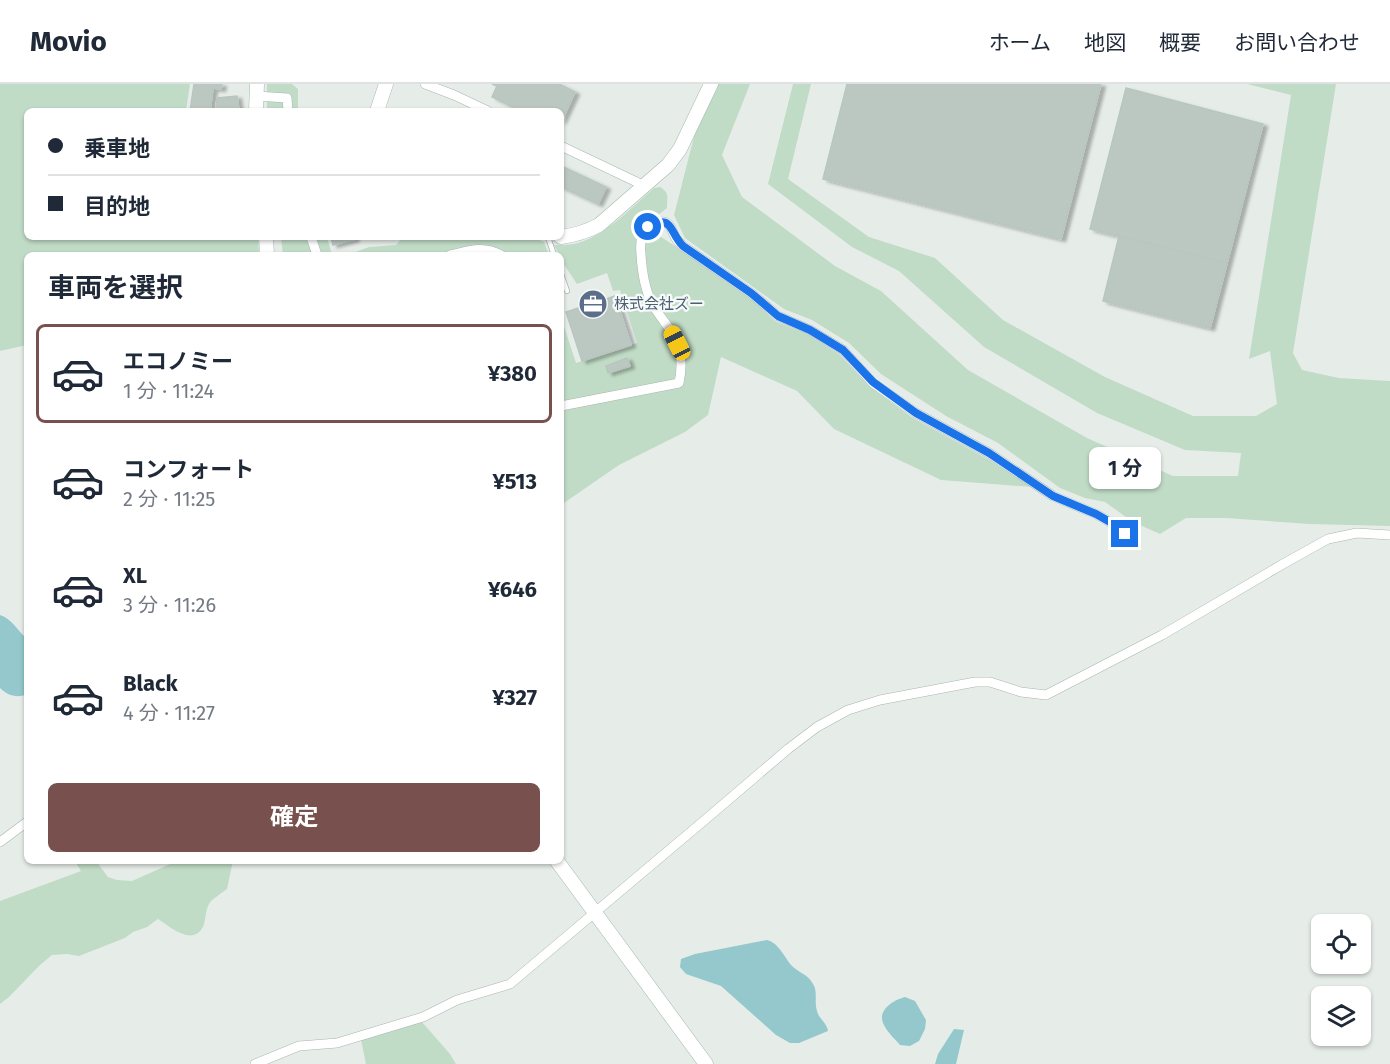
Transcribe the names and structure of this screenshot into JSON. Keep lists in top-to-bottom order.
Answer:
{
  "places": {
    "office": ["株式会社ズー"]
  },
  "page": {
    "header": "Movio",
    "nav": [
      "ホーム",
      "地図",
      "概要",
      "お問い合わせ"
    ],
    "banner": ["乗車地", "目的地"],
    "heading": "車両を選択",
    "list": [
      {
        "name": "エコノミー",
        "note": "1 分 · 11:24",
        "value": "¥380"
      },
      {
        "name": "コンフォート",
        "note": "2 分 · 11:25",
        "value": "¥513"
      },
      {
        "name": "XL",
        "note": "3 分 · 11:26",
        "value": "¥646"
      },
      {
        "name": "Black",
        "note": "4 分 · 11:27",
        "value": "¥327"
      }
    ],
    "bubble": "1 分",
    "buttons": "確定"
  }
}
